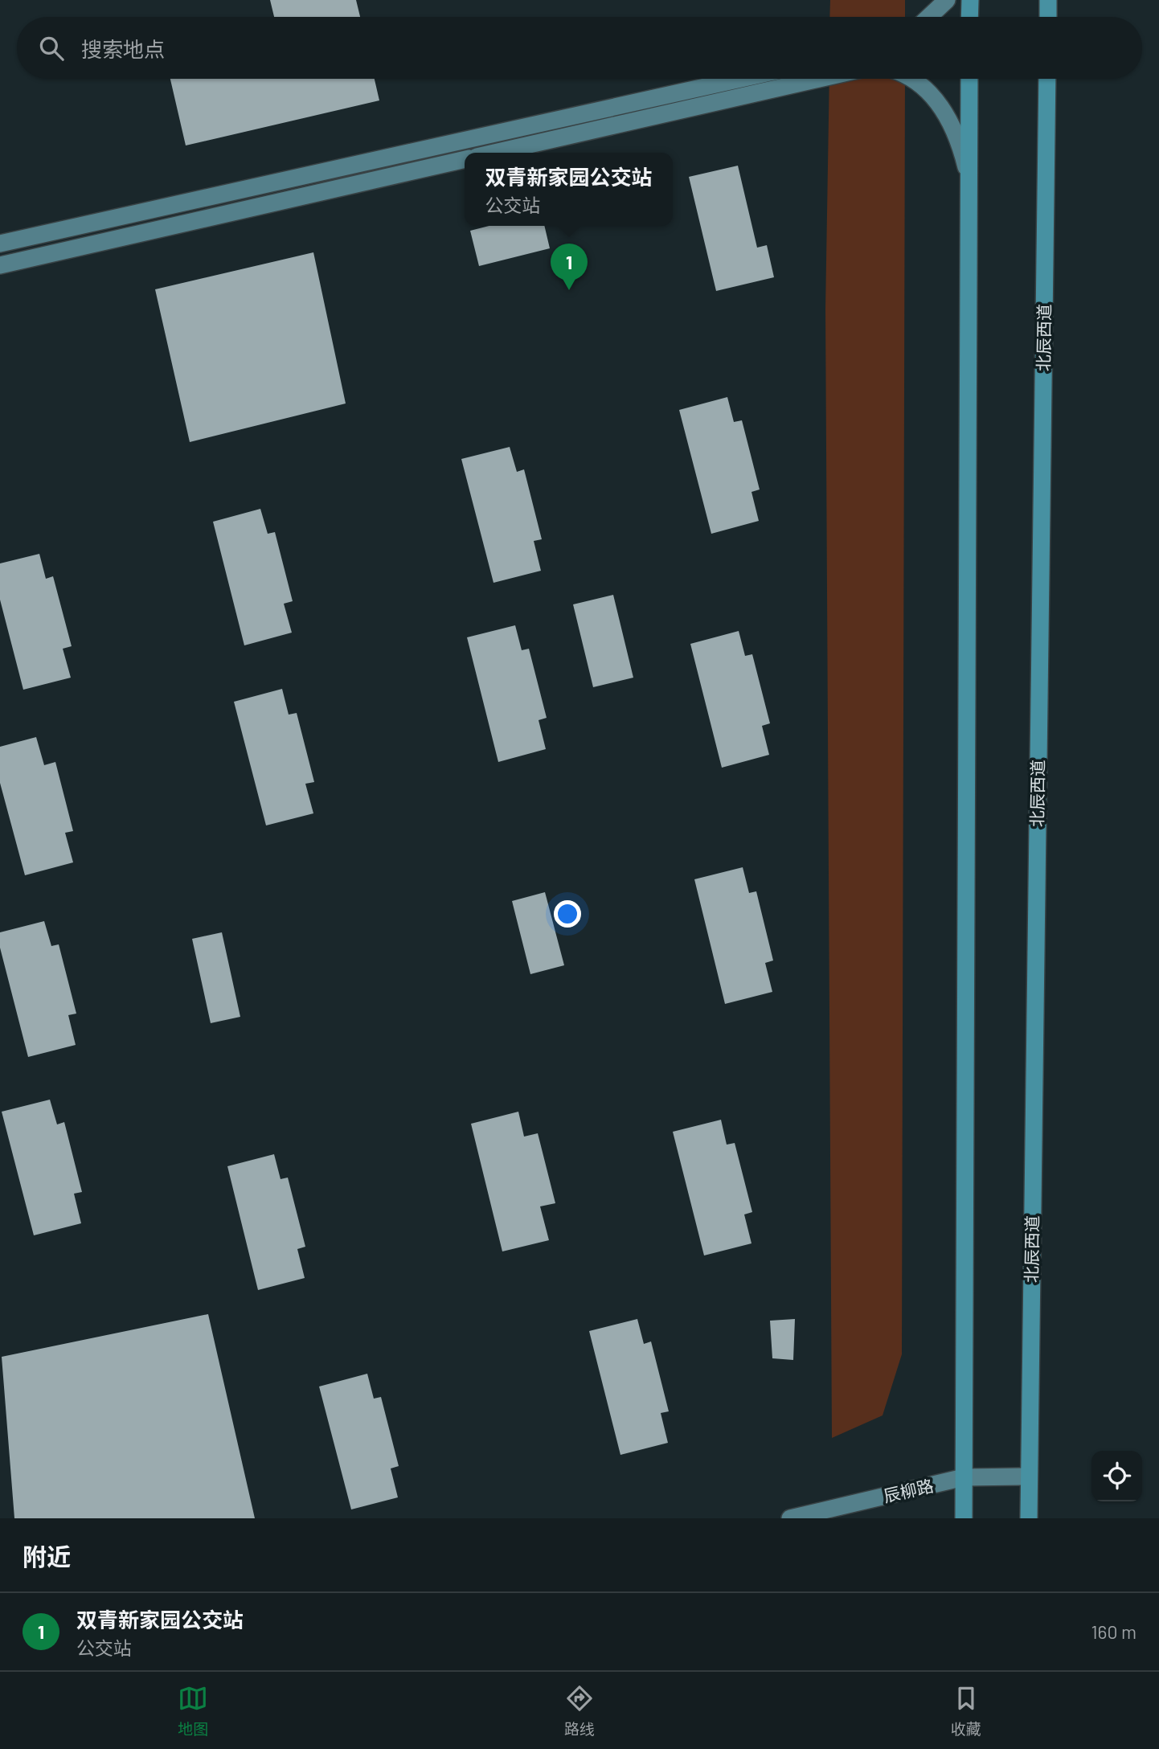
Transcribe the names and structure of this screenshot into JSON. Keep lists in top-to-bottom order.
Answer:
{
  "streets": {
    "main road": ["北辰西道"],
    "street": ["辰柳路"]
  },
  "crossings": [
    ["北辰西道", "辰柳路"]
  ],
  "page": {
    "search": "搜索地点",
    "popup": ["双青新家园公交站", "公交站"],
    "pins": "1",
    "heading": "附近",
    "list": [
      {
        "mark": "1",
        "name": "双青新家园公交站",
        "note": "公交站",
        "value": "160 m"
      }
    ],
    "nav": ["地图", "路线", "收藏"]
  }
}
